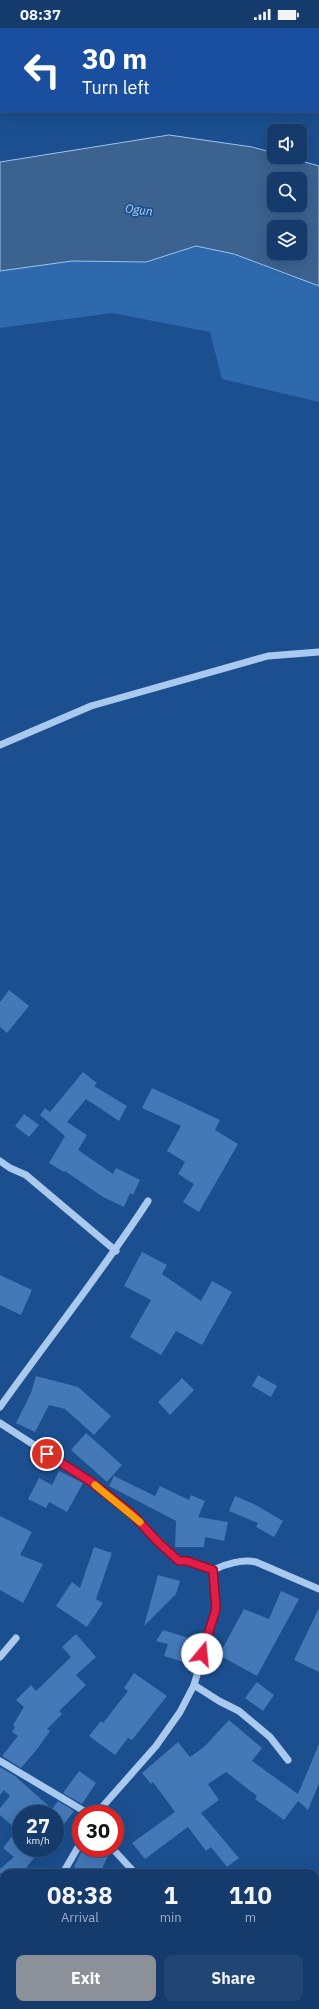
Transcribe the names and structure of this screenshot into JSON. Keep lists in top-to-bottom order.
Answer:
{
  "water": ["Ogun"],
  "page": {
    "status": "08:37",
    "turn": ["30 m", "Turn left"],
    "speed": "27 km/h",
    "limit": "30",
    "eta": [
      "08:38",
      "Arrival",
      "1",
      "min",
      "110",
      "m"
    ],
    "buttons": ["Exit", "Share"]
  }
}
